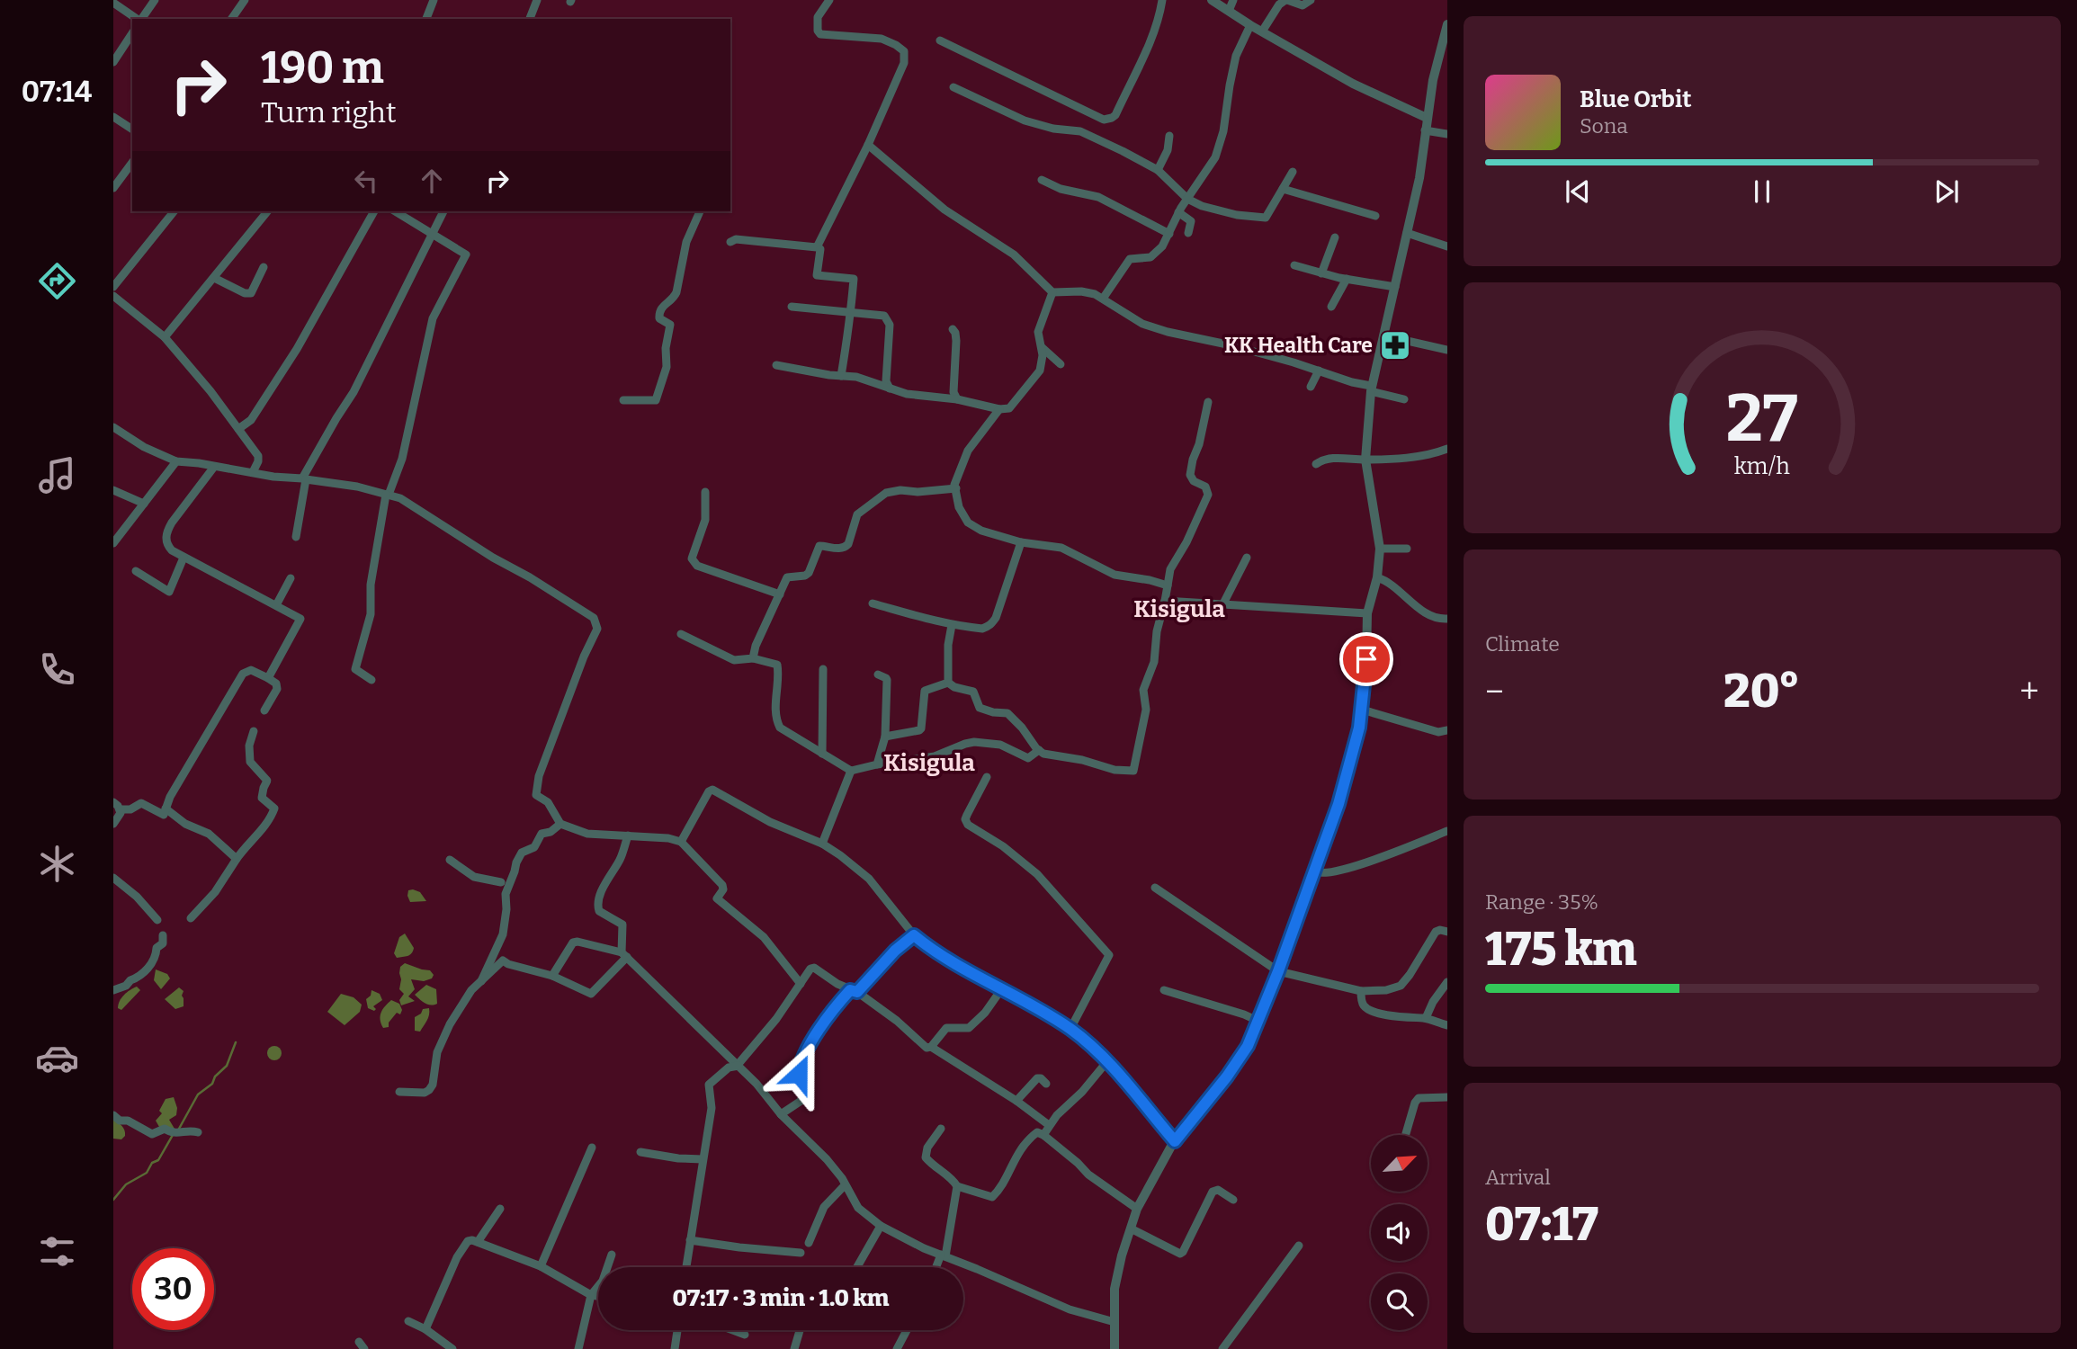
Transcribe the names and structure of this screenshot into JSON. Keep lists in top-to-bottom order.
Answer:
{
  "districts": ["Kisigula", "Kisigula"],
  "places": {
    "pharmacy": ["KK Health Care"]
  },
  "north": "top right",
  "page": {
    "tabs": "07:14",
    "turn": ["190 m", "Turn right"],
    "song": ["Blue Orbit", "Sona"],
    "tile": [
      "Climate",
      ["Range · 35%", "175 km"],
      ["Arrival", "07:17"]
    ],
    "heat": ["−", "20°", "+"],
    "limit": "30",
    "trip": "07:17 · 3 min · 1.0 km",
    "gauge": ["27", "km/h"]
  }
}
